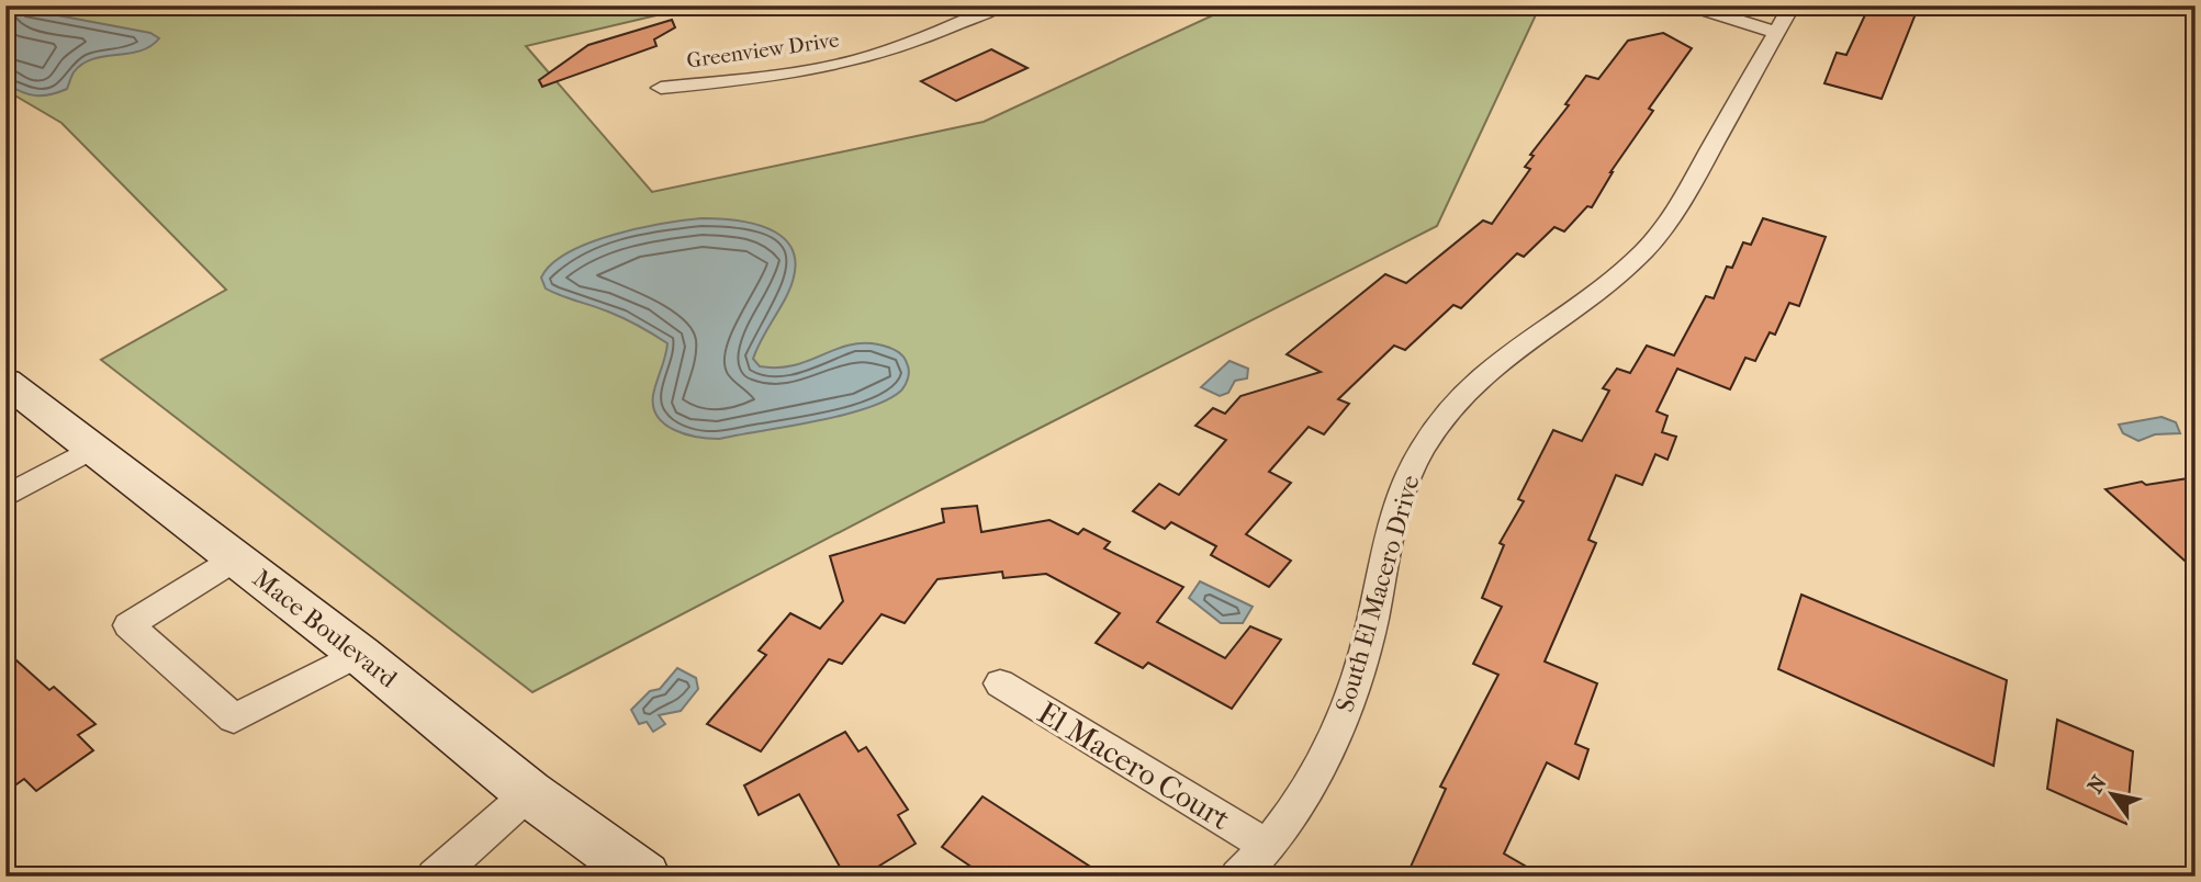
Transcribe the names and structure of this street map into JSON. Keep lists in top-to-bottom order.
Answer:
{
  "streets": {
    "street": [
      "Greenview Drive",
      "South El Macero Drive",
      "Mace Boulevard",
      "El Macero Court"
    ]
  },
  "crossings": [
    ["South El Macero Drive", "El Macero Court"]
  ],
  "north": "top left"
}
